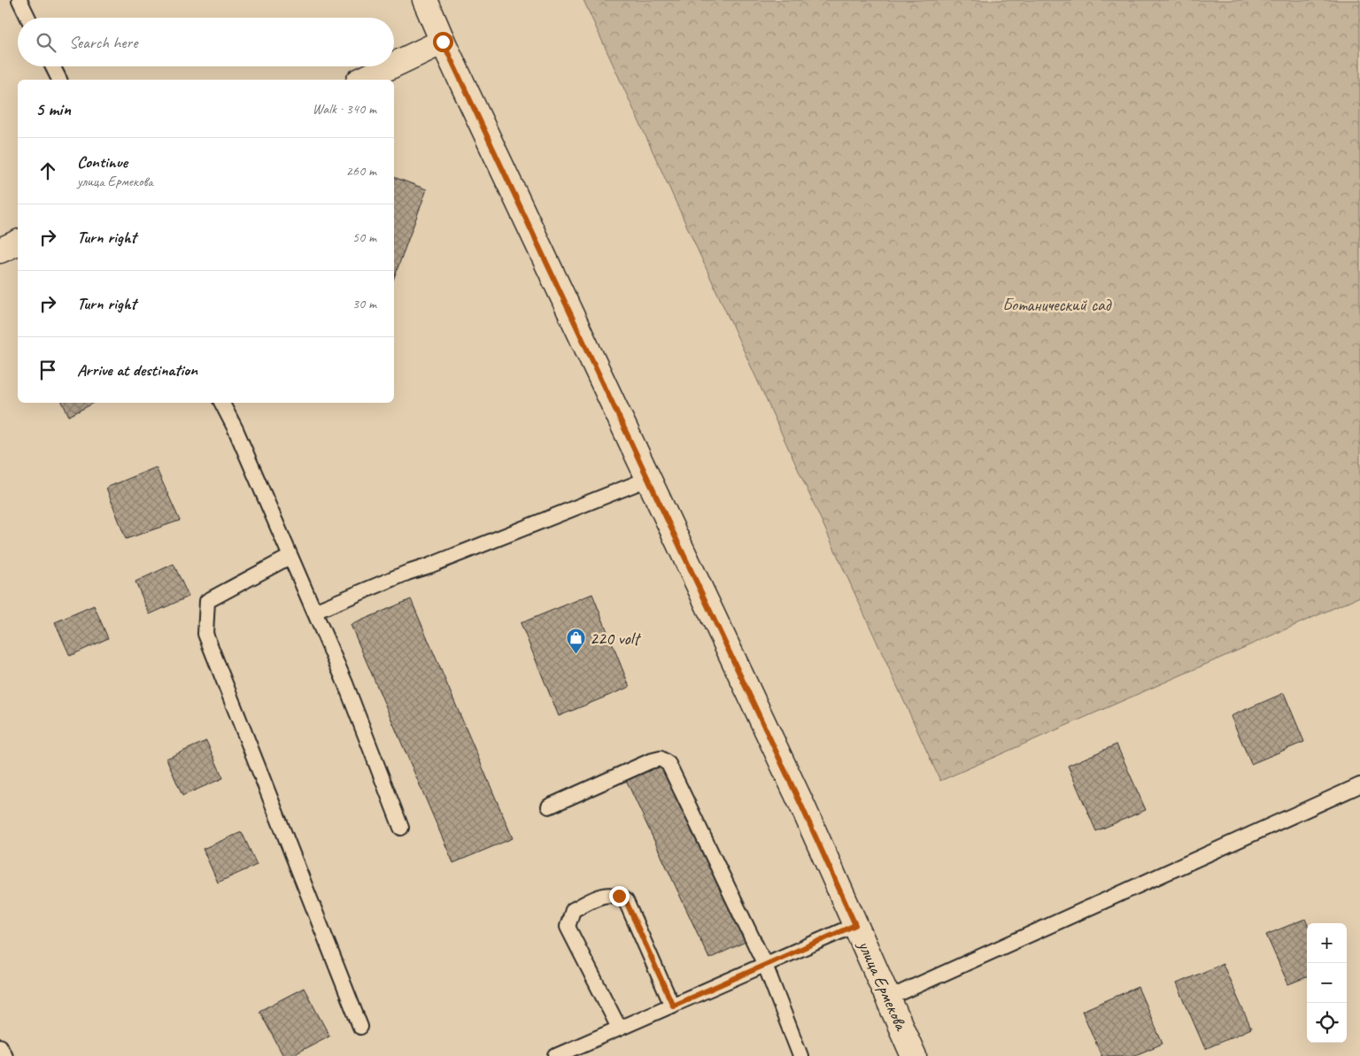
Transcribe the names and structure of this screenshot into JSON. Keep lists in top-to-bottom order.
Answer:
{
  "streets": {
    "main road": ["улица Ермекова"]
  },
  "parks": ["Ботанический сад"],
  "places": {
    "shop": ["220 volt"]
  },
  "page": {
    "search": "Search here",
    "heading": ["5 min", "Walk · 340 m"],
    "list": [
      ["Continue", "улица Ермекова", "260 m"],
      ["Turn right", "50 m"],
      ["Turn right", "30 m"],
      "Arrive at destination"
    ],
    "map_buttons": ["+", "−"]
  }
}
